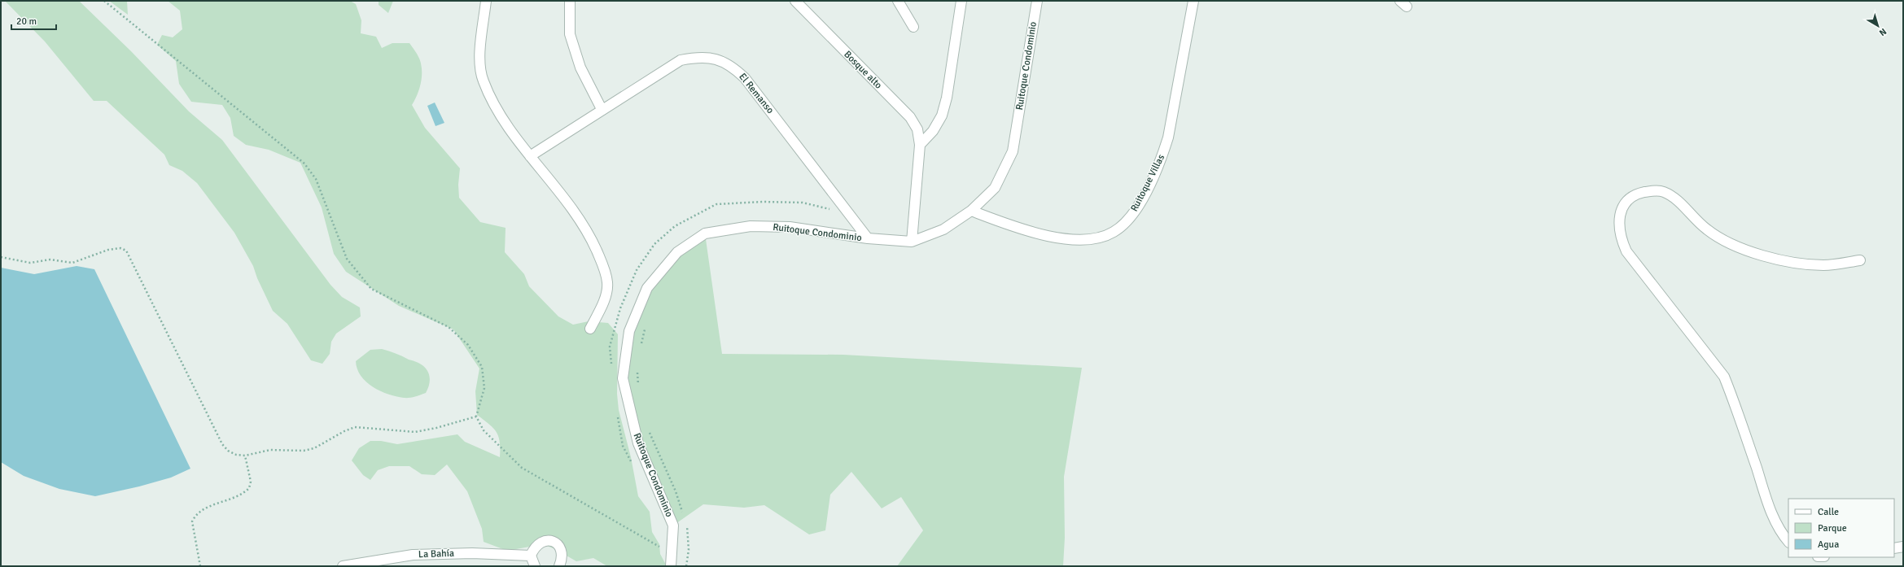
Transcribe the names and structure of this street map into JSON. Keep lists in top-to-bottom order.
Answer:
{
  "streets": {
    "street": [
      "Ruitoque Condominio",
      "Bosque alto",
      "El Remanso",
      "Ruitoque Villas",
      "La Bahía"
    ]
  },
  "crossings": [
    ["Ruitoque Condominio", "Bosque alto"],
    ["Ruitoque Condominio", "El Remanso"],
    ["Ruitoque Condominio", "Ruitoque Villas"]
  ],
  "legend": ["Calle", "Parque", "Agua"],
  "scale_bar": "20 m",
  "north": "bottom right"
}
